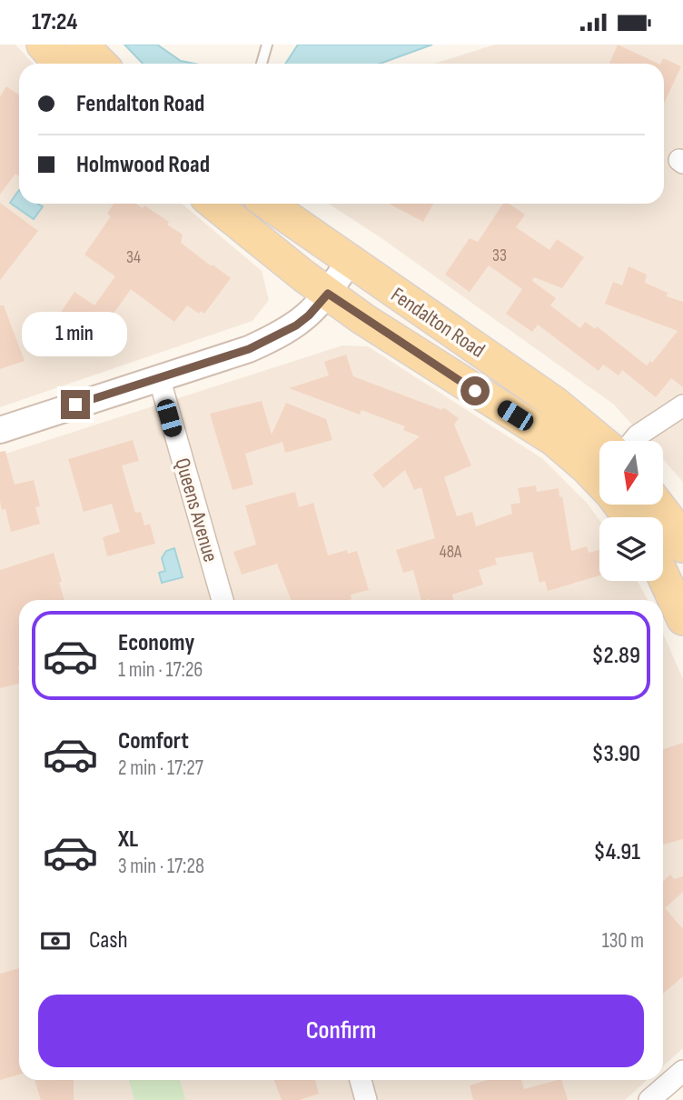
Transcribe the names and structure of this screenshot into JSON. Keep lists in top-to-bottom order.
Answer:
{
  "streets": {
    "main road": ["Fendalton Road"],
    "street": ["Queens Avenue"]
  },
  "house_numbers": ["33", "34", "48A"],
  "north": "bottom",
  "page": {
    "status": "17:24",
    "banner": ["Fendalton Road", "Holmwood Road"],
    "bubble": "1 min",
    "list": [
      {
        "name": "Economy",
        "note": "1 min · 17:26",
        "value": "$2.89"
      },
      {
        "name": "Comfort",
        "note": "2 min · 17:27",
        "value": "$3.90"
      },
      {
        "name": "XL",
        "note": "3 min · 17:28",
        "value": "$4.91"
      }
    ],
    "pay": ["Cash", "130 m"],
    "buttons": "Confirm"
  }
}
